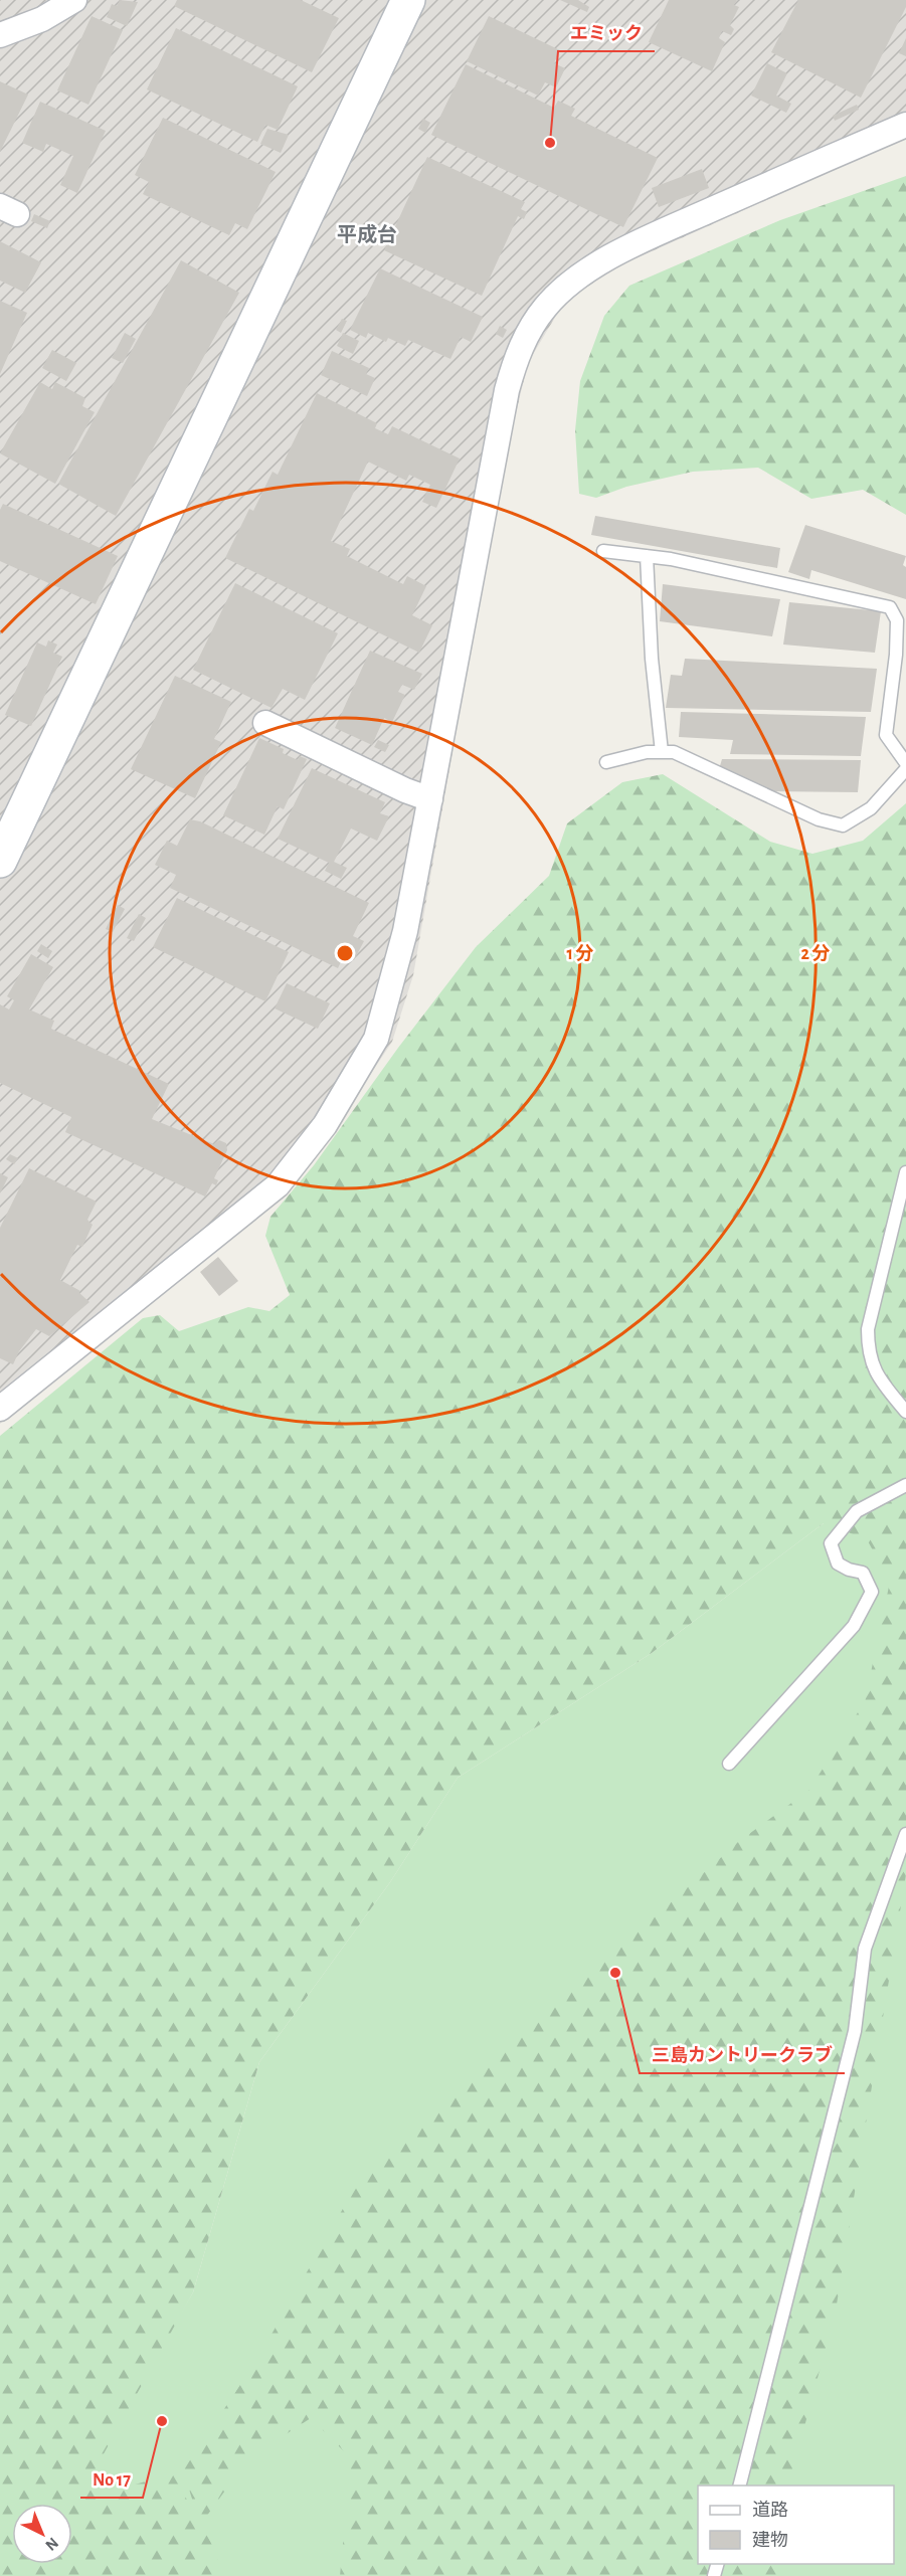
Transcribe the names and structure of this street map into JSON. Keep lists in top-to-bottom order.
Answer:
{
  "districts": ["平成台"],
  "places": ["エミック", "三島カントリークラブ", "No 17"],
  "legend": ["道路", "建物"],
  "north": "bottom right",
  "rings": ["1 分", "2 分"]
}
